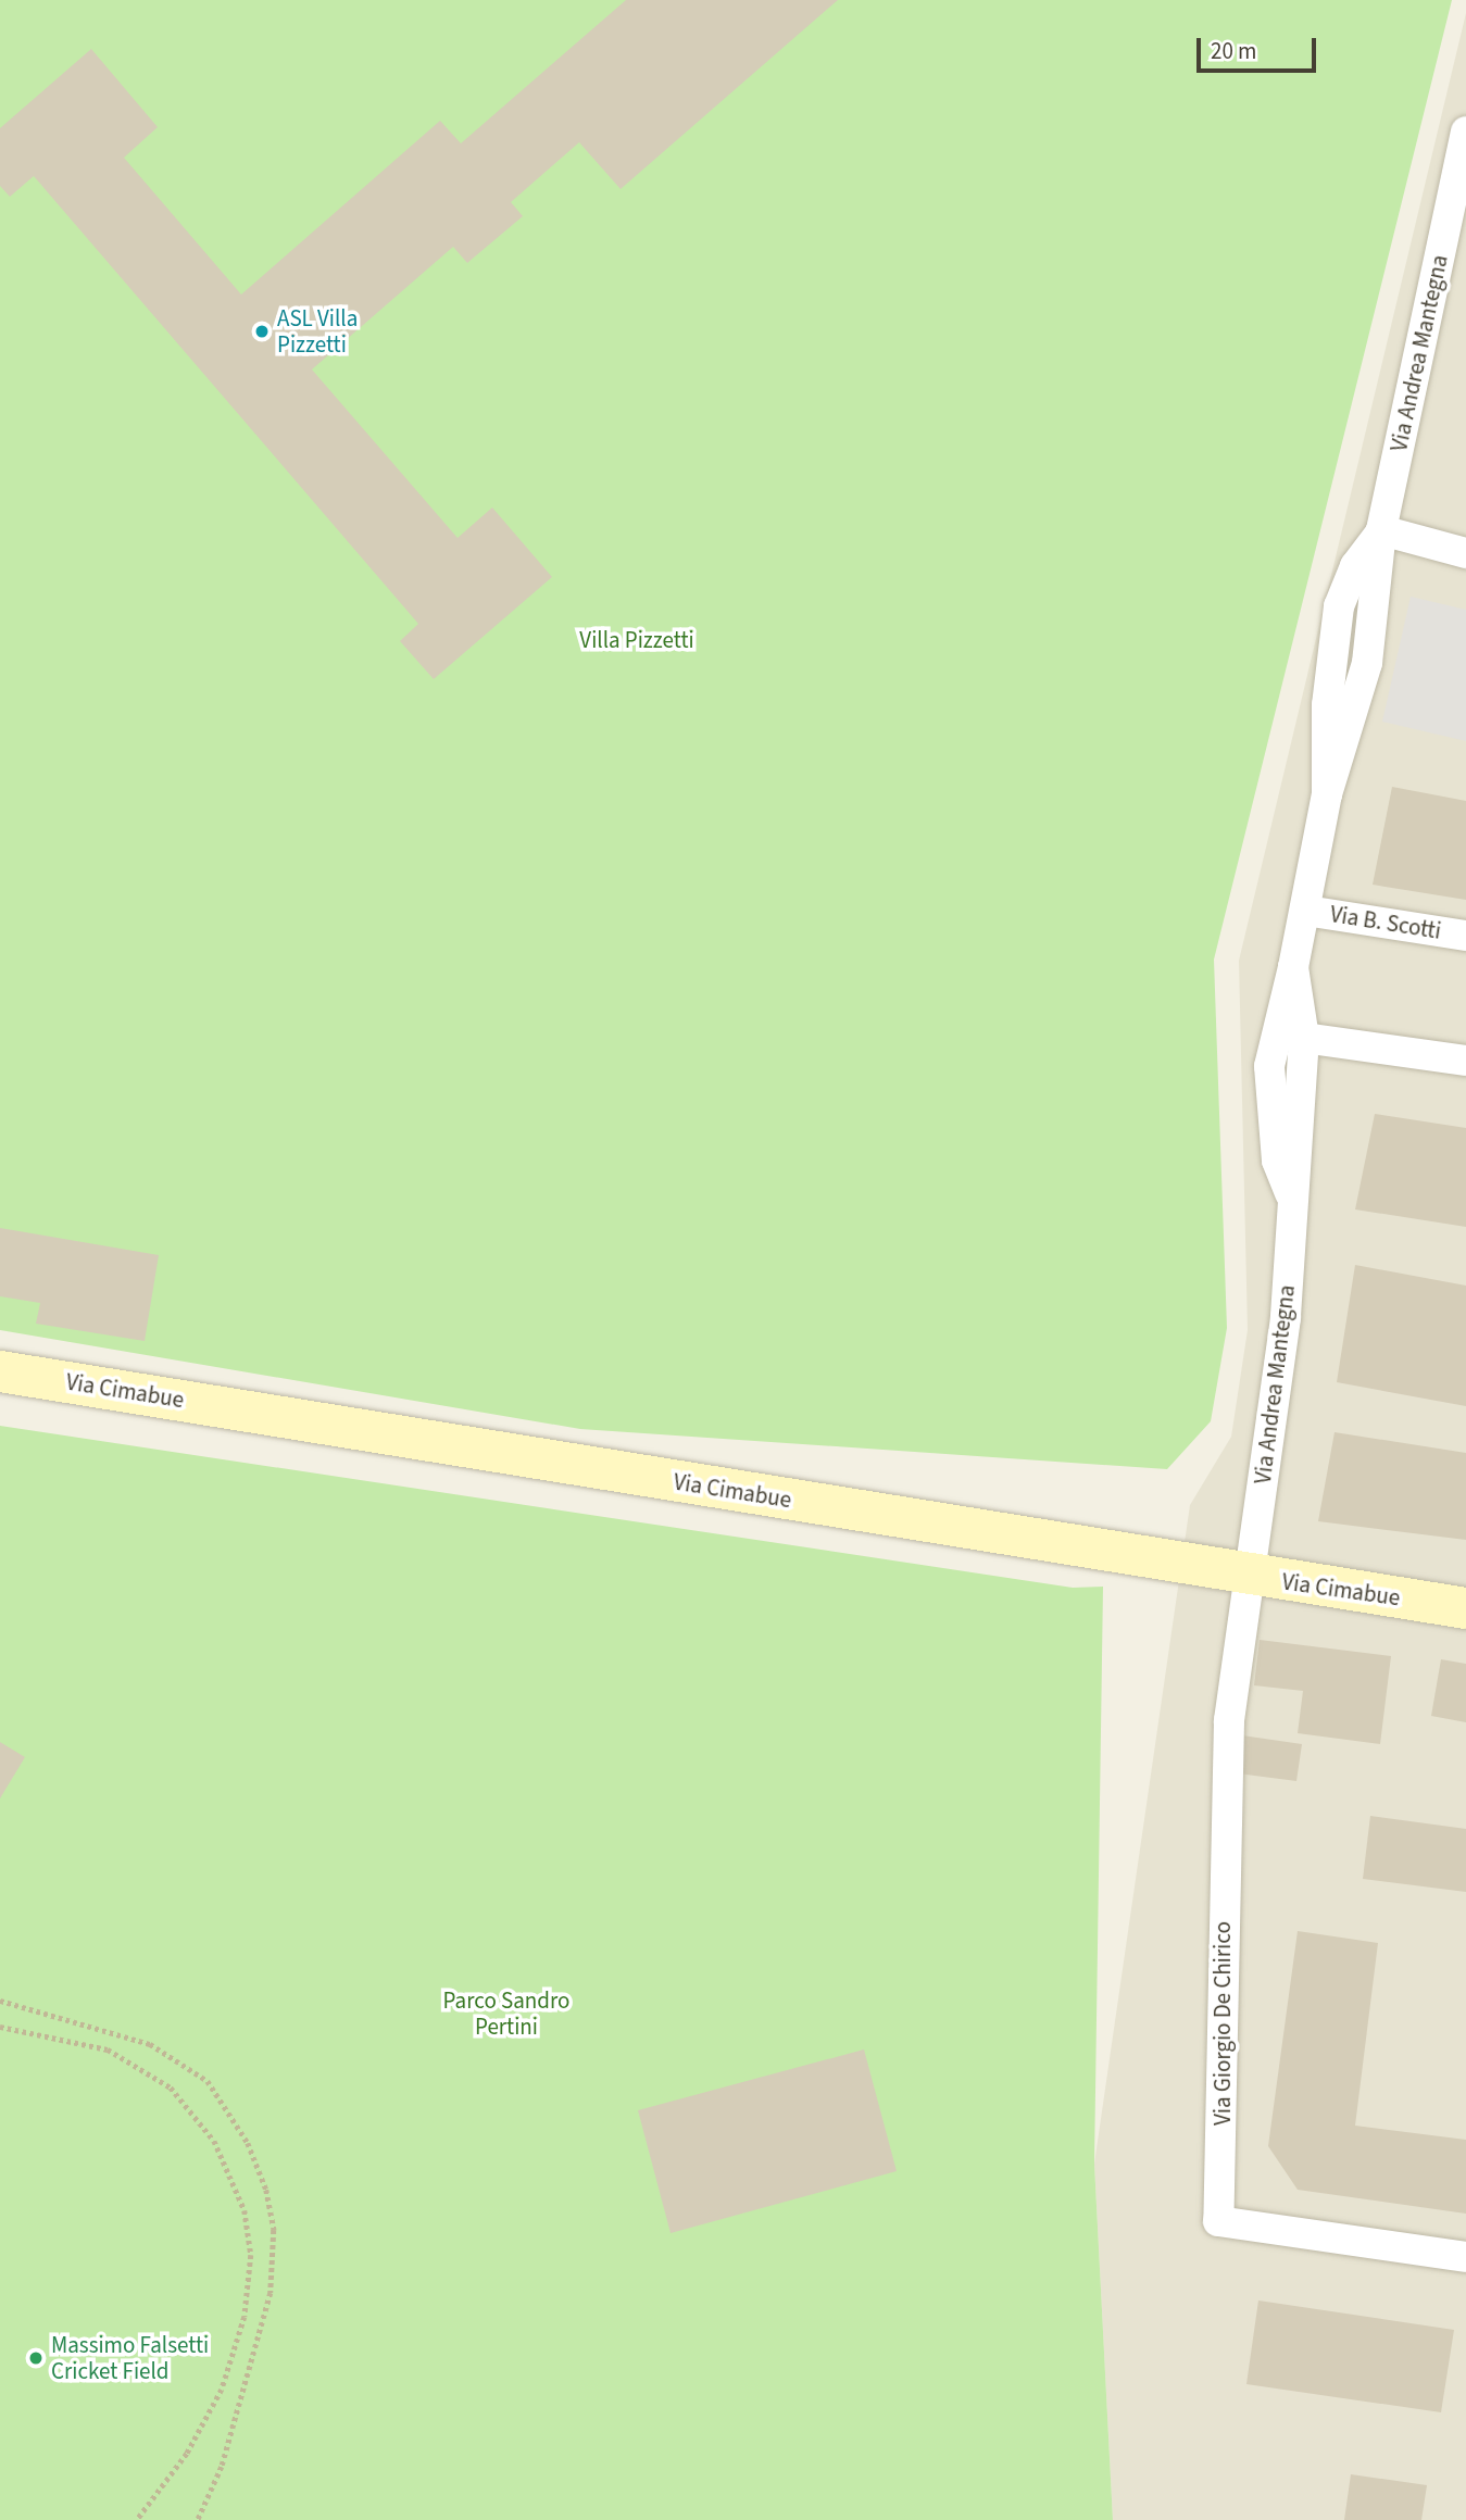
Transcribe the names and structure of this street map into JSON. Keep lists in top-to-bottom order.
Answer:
{
  "streets": {
    "main road": ["Via Cimabue"],
    "street": ["Via Andrea Mantegna", "Via B. Scotti", "Via Giorgio De Chirico"]
  },
  "crossings": [
    ["Via Andrea Mantegna", "Via B. Scotti"],
    ["Via Andrea Mantegna", "Via Cimabue"],
    ["Via Andrea Mantegna", "Via Giorgio De Chirico"],
    ["Via Cimabue", "Via Giorgio De Chirico"]
  ],
  "parks": ["Villa Pizzetti", "Parco Sandro Pertini"],
  "places": ["ASL Villa Pizzetti", "Massimo Falsetti Cricket Field"],
  "scale_bar": "20 m"
}
